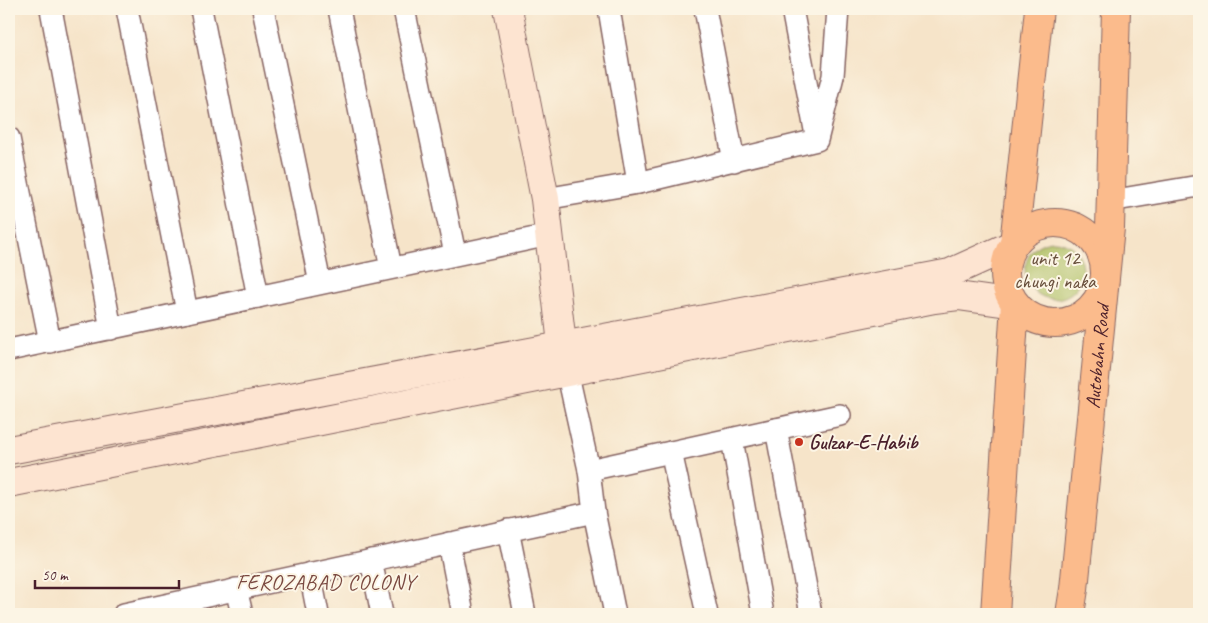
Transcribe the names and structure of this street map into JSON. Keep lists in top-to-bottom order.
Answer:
{
  "streets": {
    "highway": ["Autobahn Road"]
  },
  "districts": ["FEROZABAD COLONY"],
  "parks": ["unit 12 chungi naka"],
  "places": ["Gulzar-E-Habib"],
  "scale_bar": "50 m"
}
